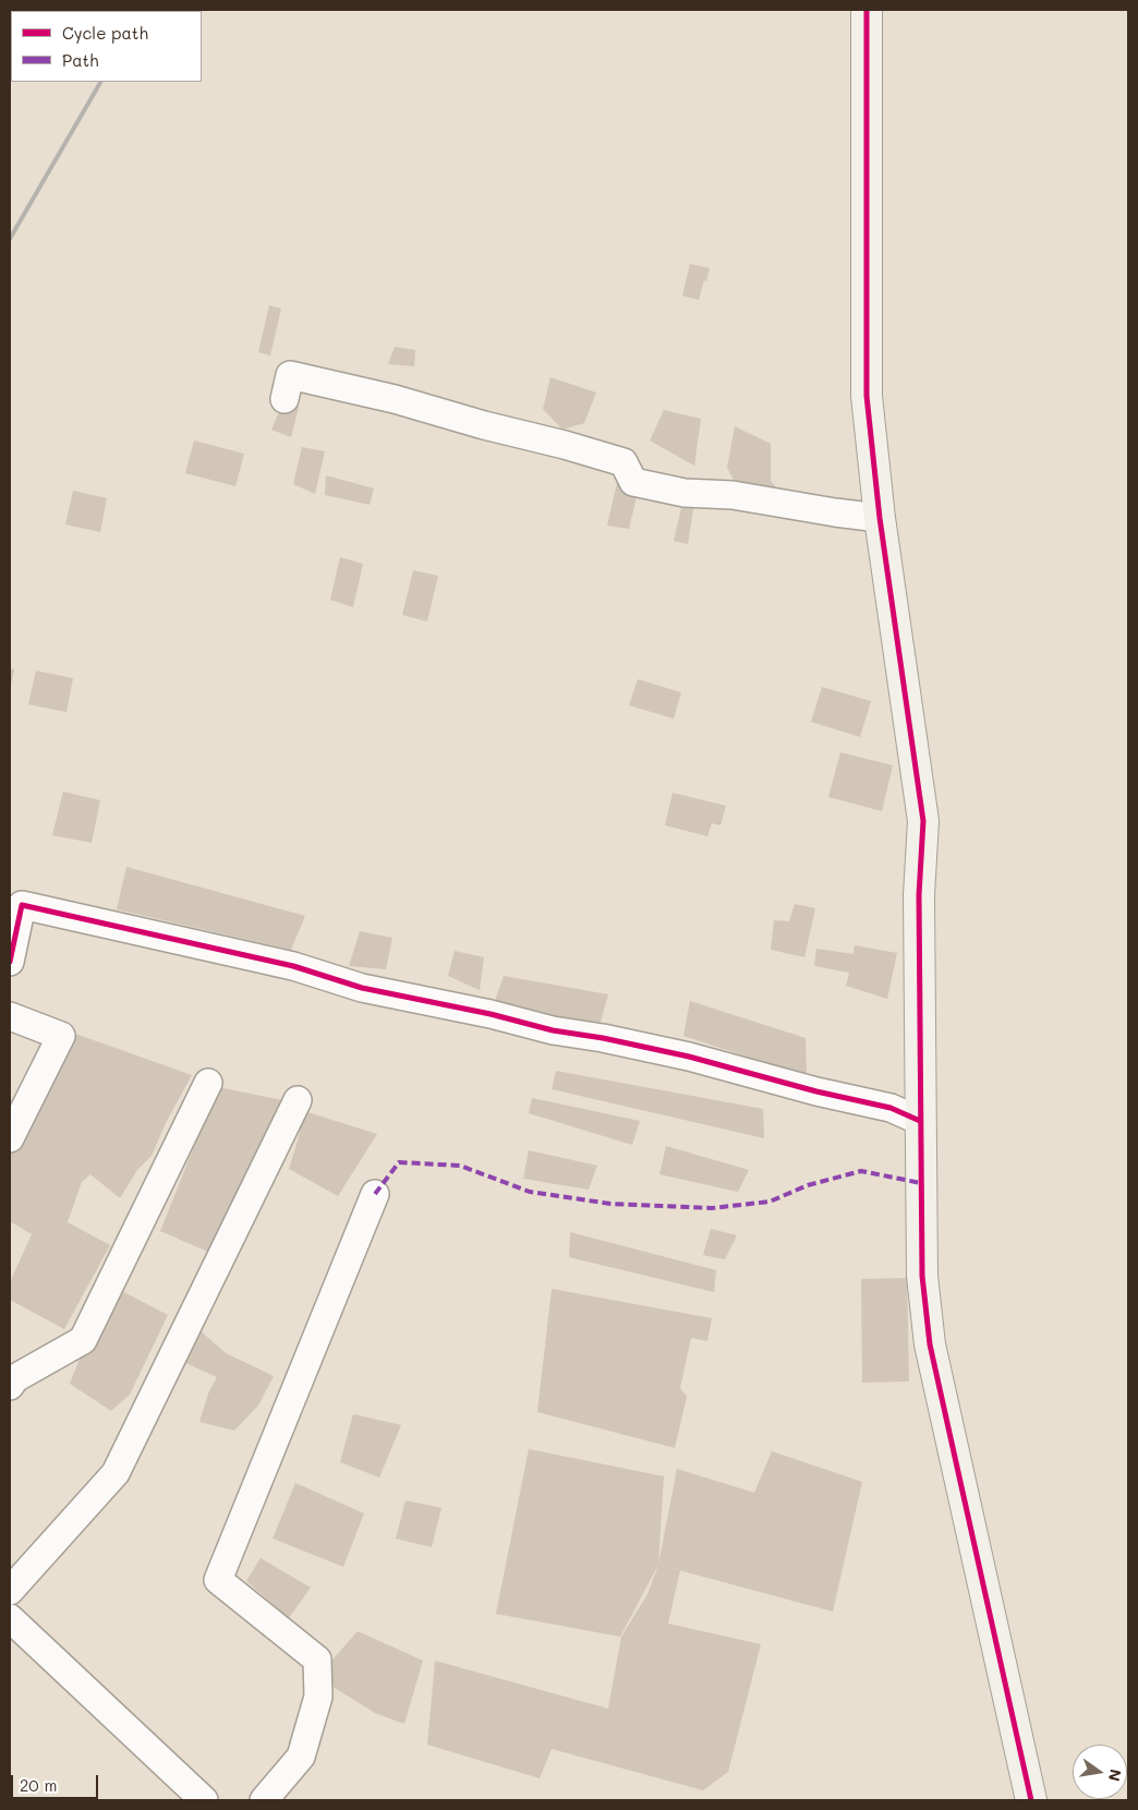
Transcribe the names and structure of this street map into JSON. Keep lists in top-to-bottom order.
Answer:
{
  "legend": ["Cycle path", "Path"],
  "scale_bar": "20 m",
  "north": "right"
}
